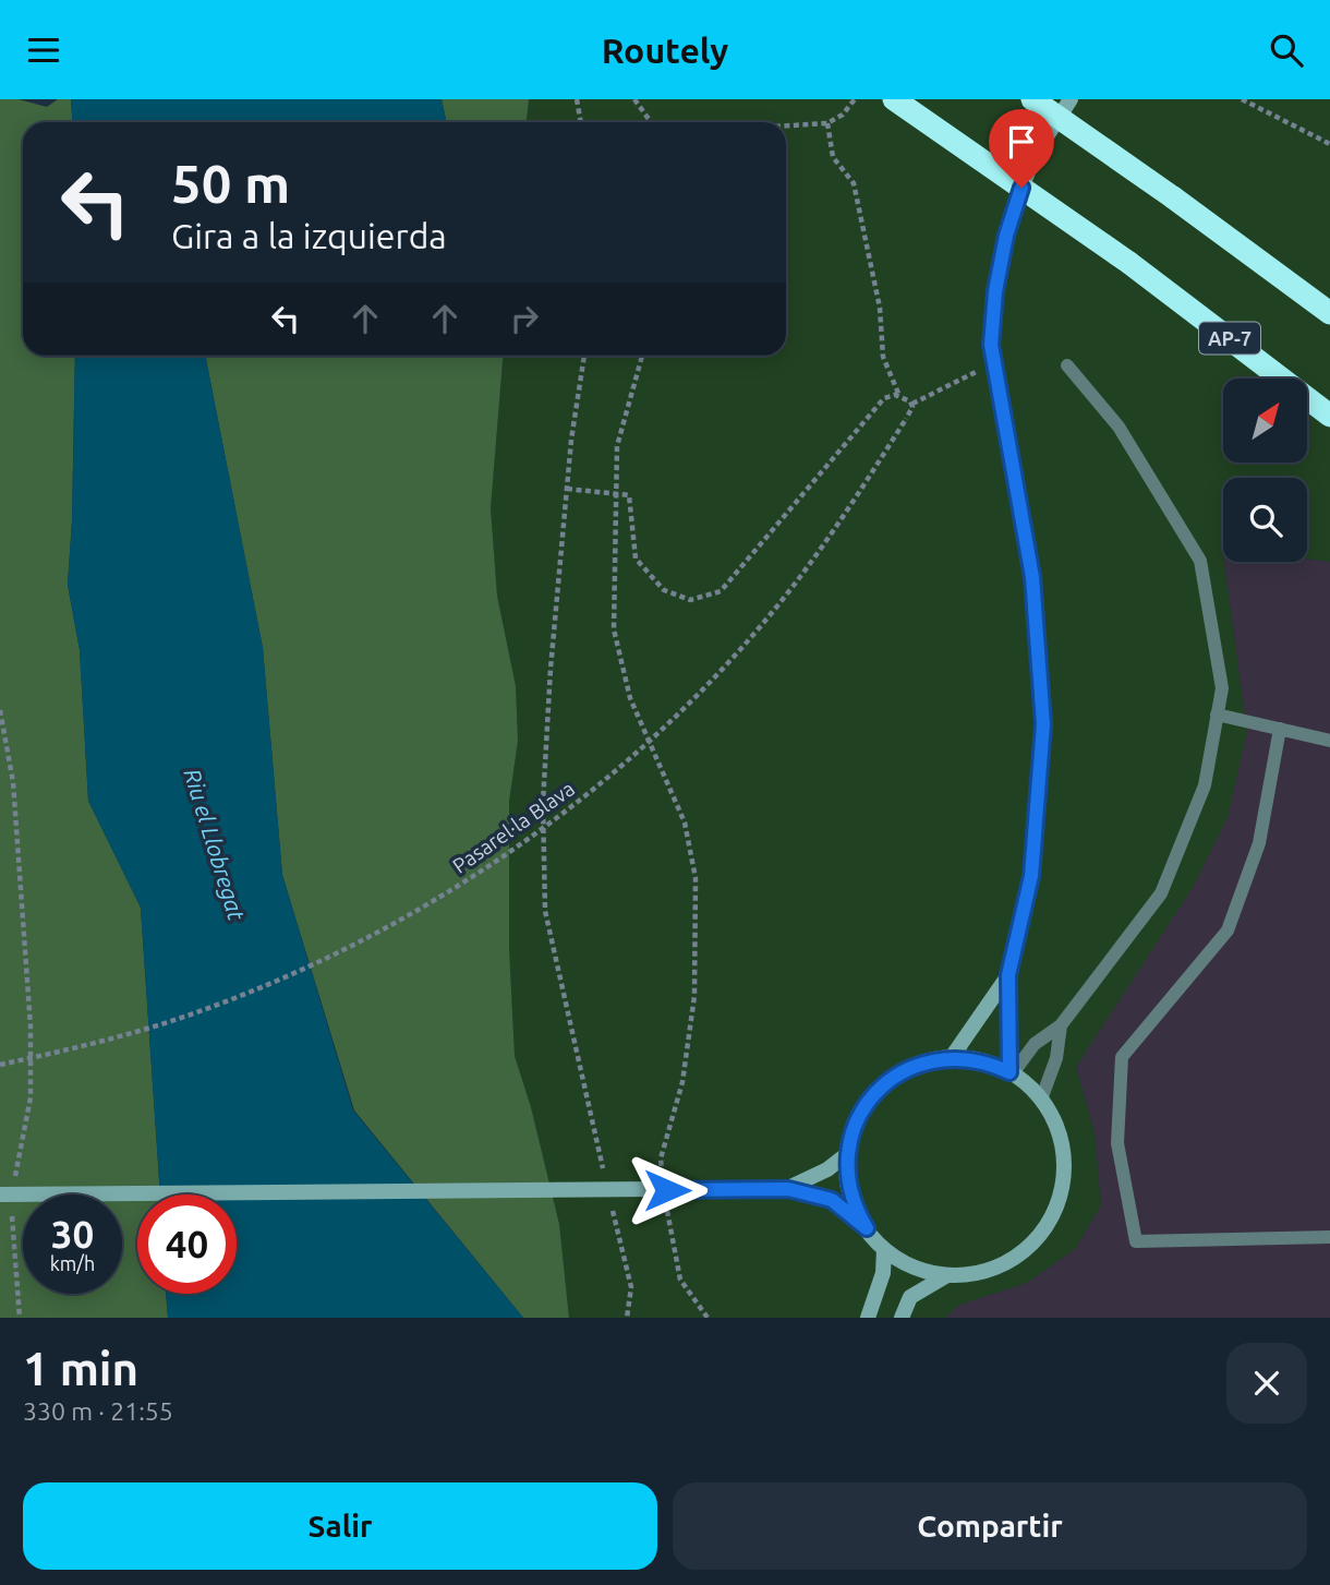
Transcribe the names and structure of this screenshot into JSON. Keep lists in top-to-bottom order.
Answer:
{
  "streets": {
    "highway": ["AP-7"],
    "path": ["Pasarel·la Blava"]
  },
  "water": ["Riu el Llobregat"],
  "north": "top right",
  "page": {
    "header": "Routely",
    "turn": ["50 m", "Gira a la izquierda"],
    "speed": "30 km/h",
    "limit": "40",
    "heading": ["1 min", "330 m · 21:55"],
    "buttons": ["Salir", "Compartir"]
  }
}
